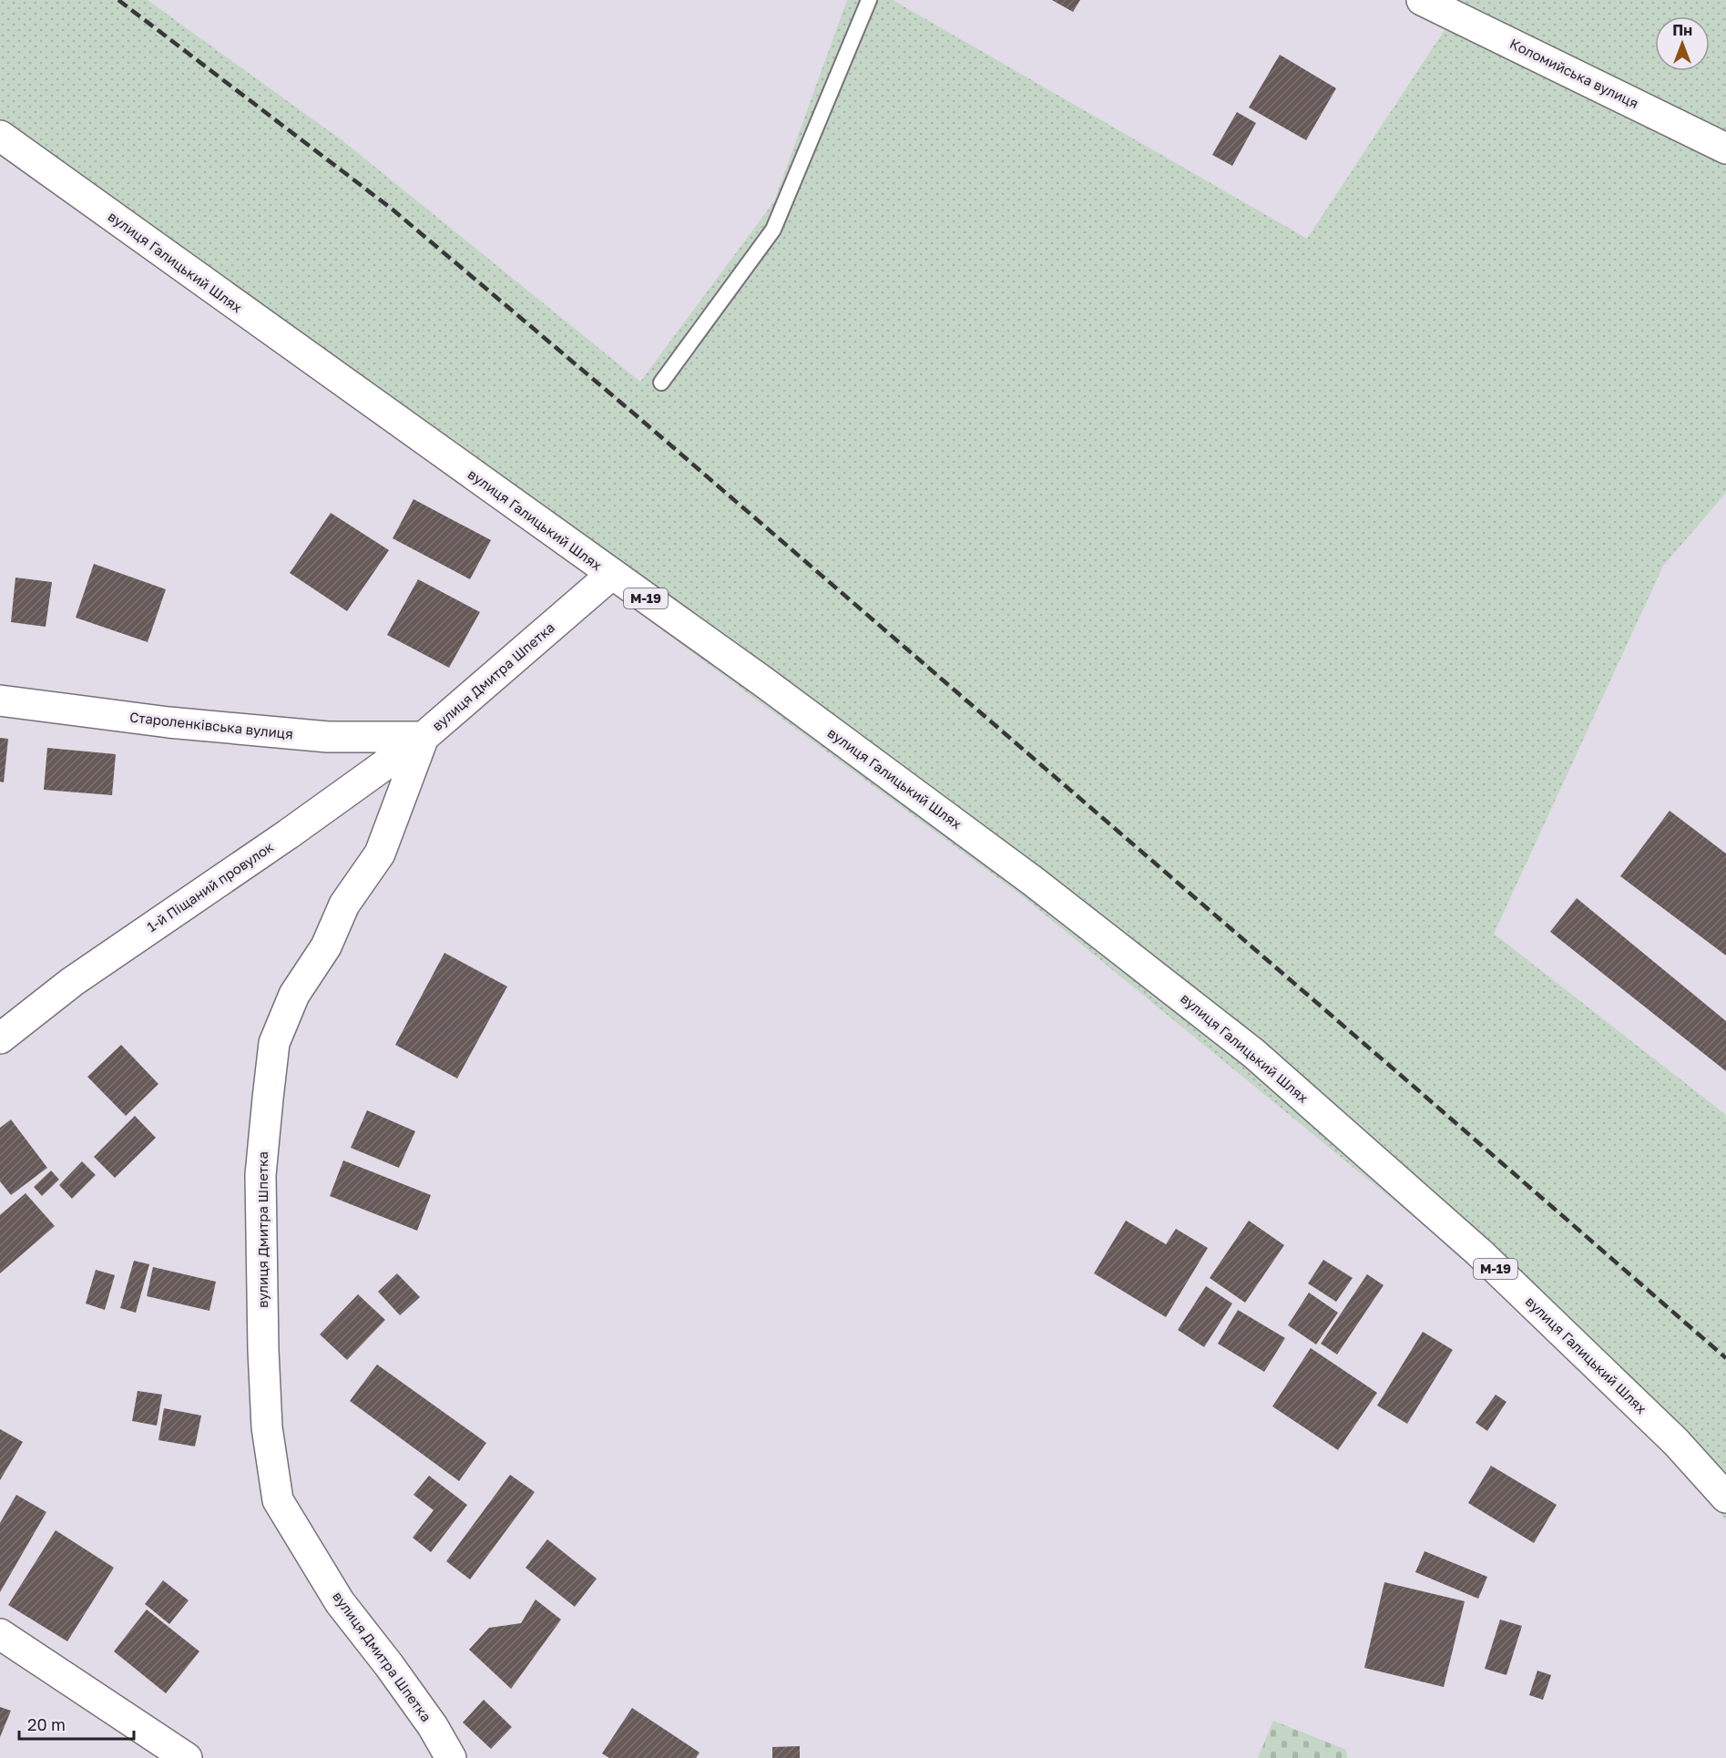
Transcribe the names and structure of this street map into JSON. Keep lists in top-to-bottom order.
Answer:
{
  "streets": {
    "main road": [
      "Коломийська вулиця",
      "вулиця Галицький Шлях",
      "М-19",
      "вулиця Дмитра Шпетка",
      "Староленківська вулиця",
      "1-й Піщаний провулок"
    ]
  },
  "crossings": [
    ["вулиця Галицький Шлях", "вулиця Дмитра Шпетка"],
    ["вулиця Дмитра Шпетка", "Староленківська вулиця"],
    ["вулиця Дмитра Шпетка", "1-й Піщаний провулок"],
    ["Староленківська вулиця", "1-й Піщаний провулок"]
  ],
  "scale_bar": "20 m",
  "north": "top"
}
